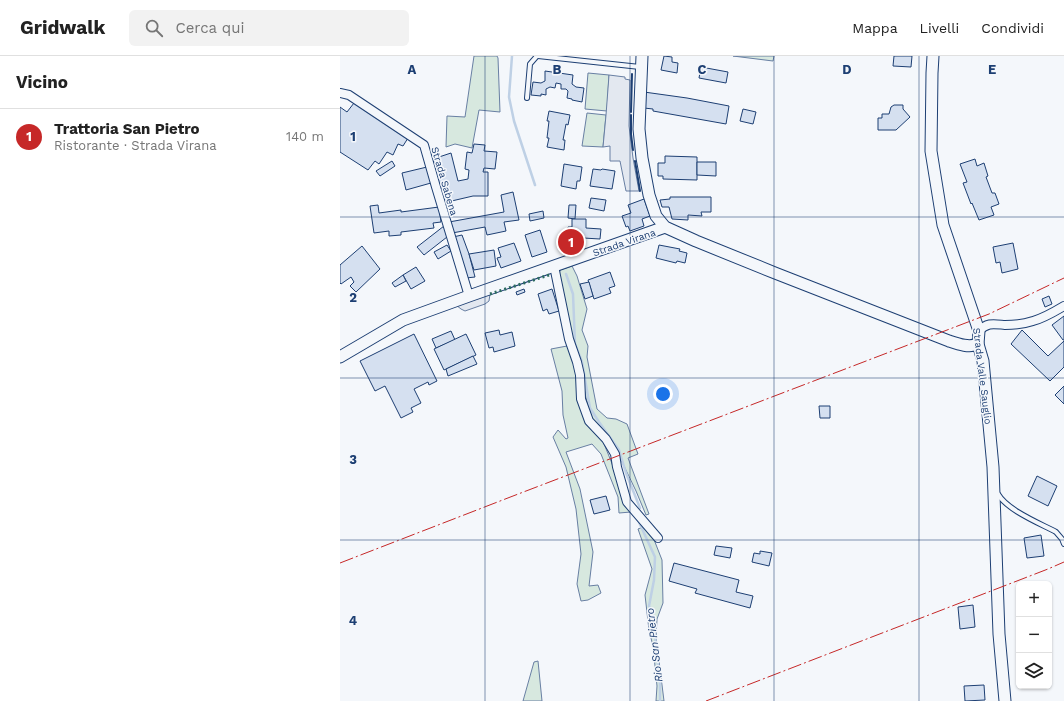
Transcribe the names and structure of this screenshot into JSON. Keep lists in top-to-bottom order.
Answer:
{
  "streets": {
    "street": ["Strada Sabena", "Strada Virana", "Strada Valle Sauglio"]
  },
  "crossings": [
    ["Strada Sabena", "Strada Virana"],
    ["Strada Virana", "Strada Valle Sauglio"]
  ],
  "water": ["Rio San Pietro"],
  "page": {
    "header": "Gridwalk",
    "search": "Cerca qui",
    "nav": ["Mappa", "Livelli", "Condividi"],
    "heading": "Vicino",
    "list": [
      {
        "mark": "1",
        "name": "Trattoria San Pietro",
        "note": "Ristorante · Strada Virana",
        "value": "140 m"
      }
    ],
    "pins": "1",
    "map_buttons": ["+", "−"]
  },
  "grid": {
    "columns": [
      "A",
      "B",
      "C",
      "D",
      "E"
    ],
    "rows": [
      "1",
      "2",
      "3",
      "4"
    ]
  }
}
